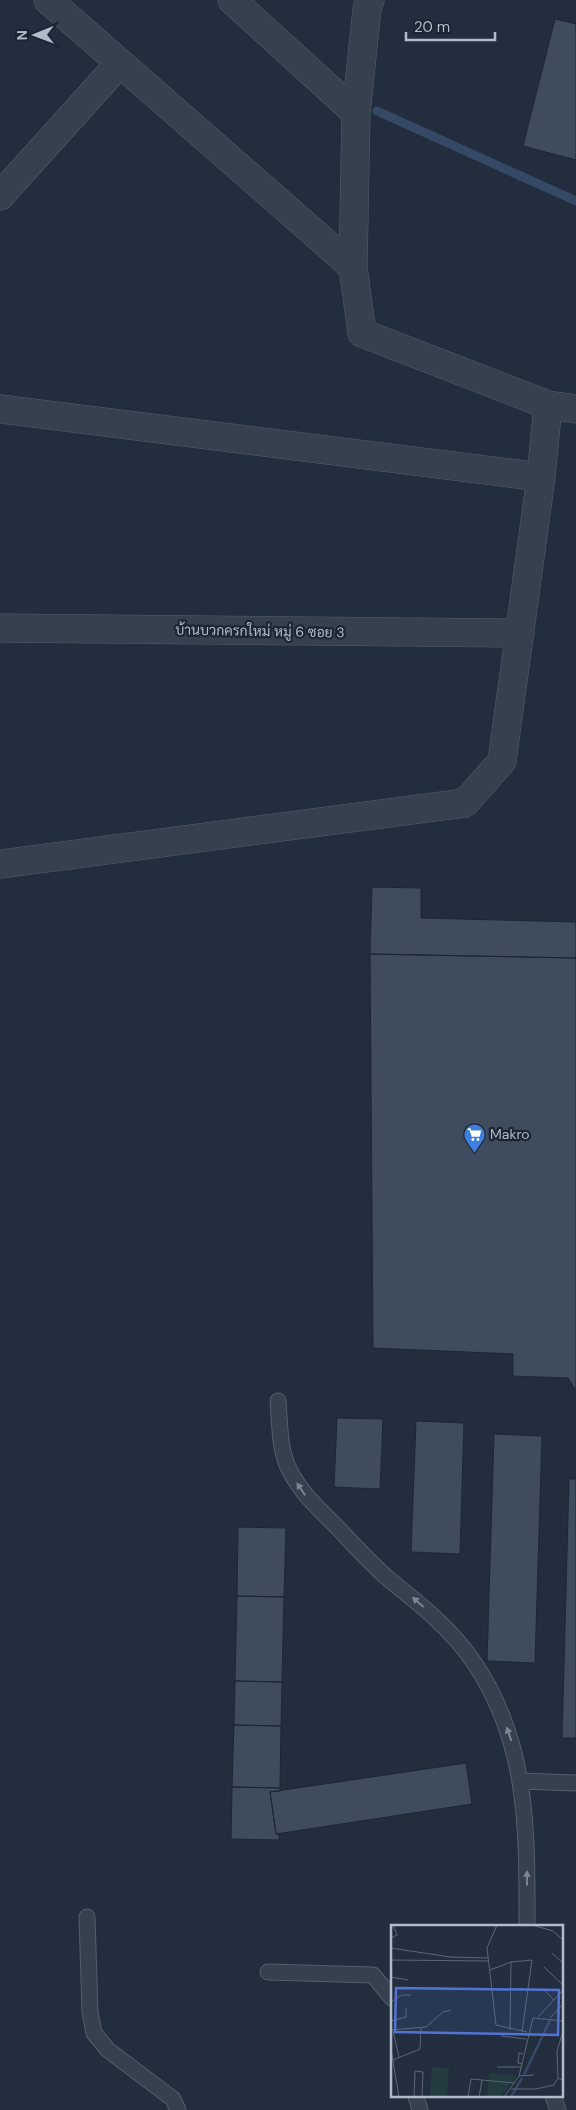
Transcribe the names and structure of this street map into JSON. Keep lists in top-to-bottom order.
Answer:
{
  "streets": {
    "street": ["บ้านบวกครกใหม่ หมู่ 6 ซอย 3"]
  },
  "places": {
    "supermarket": ["Makro"]
  },
  "scale_bar": "20 m",
  "north": "left"
}
